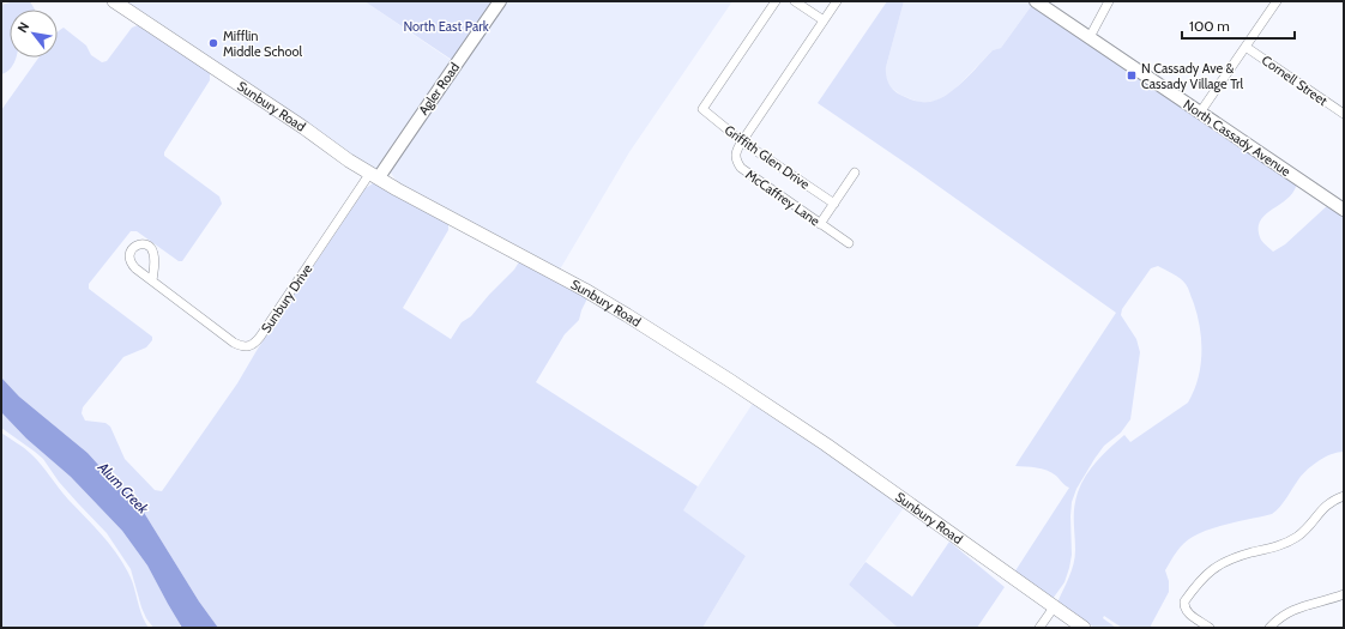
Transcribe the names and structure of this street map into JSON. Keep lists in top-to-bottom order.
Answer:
{
  "streets": {
    "main road": ["Agler Road", "Sunbury Road", "North Cassady Avenue"],
    "street": [
      "Cornell Street",
      "Griffith Glen Drive",
      "McCaffrey Lane",
      "Sunbury Drive"
    ]
  },
  "crossings": [
    ["Agler Road", "Sunbury Road"],
    ["Agler Road", "Sunbury Drive"],
    ["Sunbury Road", "Sunbury Drive"],
    ["Griffith Glen Drive", "McCaffrey Lane"]
  ],
  "water": ["Alum Creek"],
  "parks": ["North East Park"],
  "places": {
    "other": ["Mifflin Middle School"],
    "transit": ["N Cassady Ave & Cassady Village Trl"]
  },
  "scale_bar": "100 m",
  "north": "top left"
}
